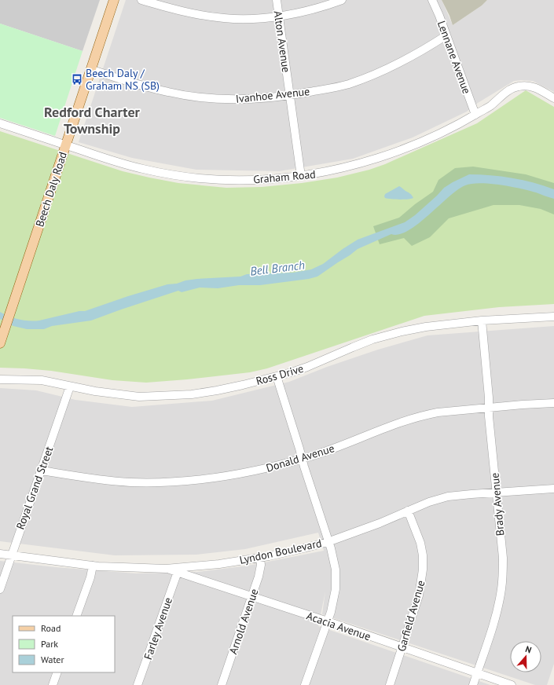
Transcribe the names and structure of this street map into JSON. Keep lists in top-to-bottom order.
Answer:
{
  "streets": {
    "main road": ["Beech Daly Road"],
    "street": [
      "Alton Avenue",
      "Lennane Avenue",
      "Ivanhoe Avenue",
      "Graham Road",
      "Ross Drive",
      "Donald Avenue",
      "Royal Grand Street",
      "Brady Avenue",
      "Lyndon Boulevard",
      "Garfield Avenue",
      "Arnold Avenue",
      "Acacia Avenue",
      "Farley Avenue"
    ]
  },
  "crossings": [
    ["Alton Avenue", "Ivanhoe Avenue"],
    ["Alton Avenue", "Graham Road"],
    ["Lennane Avenue", "Ivanhoe Avenue"],
    ["Lennane Avenue", "Graham Road"],
    ["Ivanhoe Avenue", "Beech Daly Road"],
    ["Graham Road", "Beech Daly Road"],
    ["Ross Drive", "Royal Grand Street"],
    ["Ross Drive", "Brady Avenue"],
    ["Donald Avenue", "Royal Grand Street"],
    ["Donald Avenue", "Brady Avenue"],
    ["Royal Grand Street", "Lyndon Boulevard"],
    ["Brady Avenue", "Lyndon Boulevard"],
    ["Brady Avenue", "Acacia Avenue"],
    ["Lyndon Boulevard", "Garfield Avenue"],
    ["Lyndon Boulevard", "Arnold Avenue"],
    ["Lyndon Boulevard", "Acacia Avenue"],
    ["Garfield Avenue", "Acacia Avenue"],
    ["Arnold Avenue", "Acacia Avenue"],
    ["Acacia Avenue", "Farley Avenue"]
  ],
  "districts": ["Redford Charter Township"],
  "water": ["Bell Branch"],
  "places": {
    "bus stop": ["Beech Daly / Graham NS (SB)"]
  },
  "legend": ["Road", "Park", "Water"],
  "north": "top"
}
